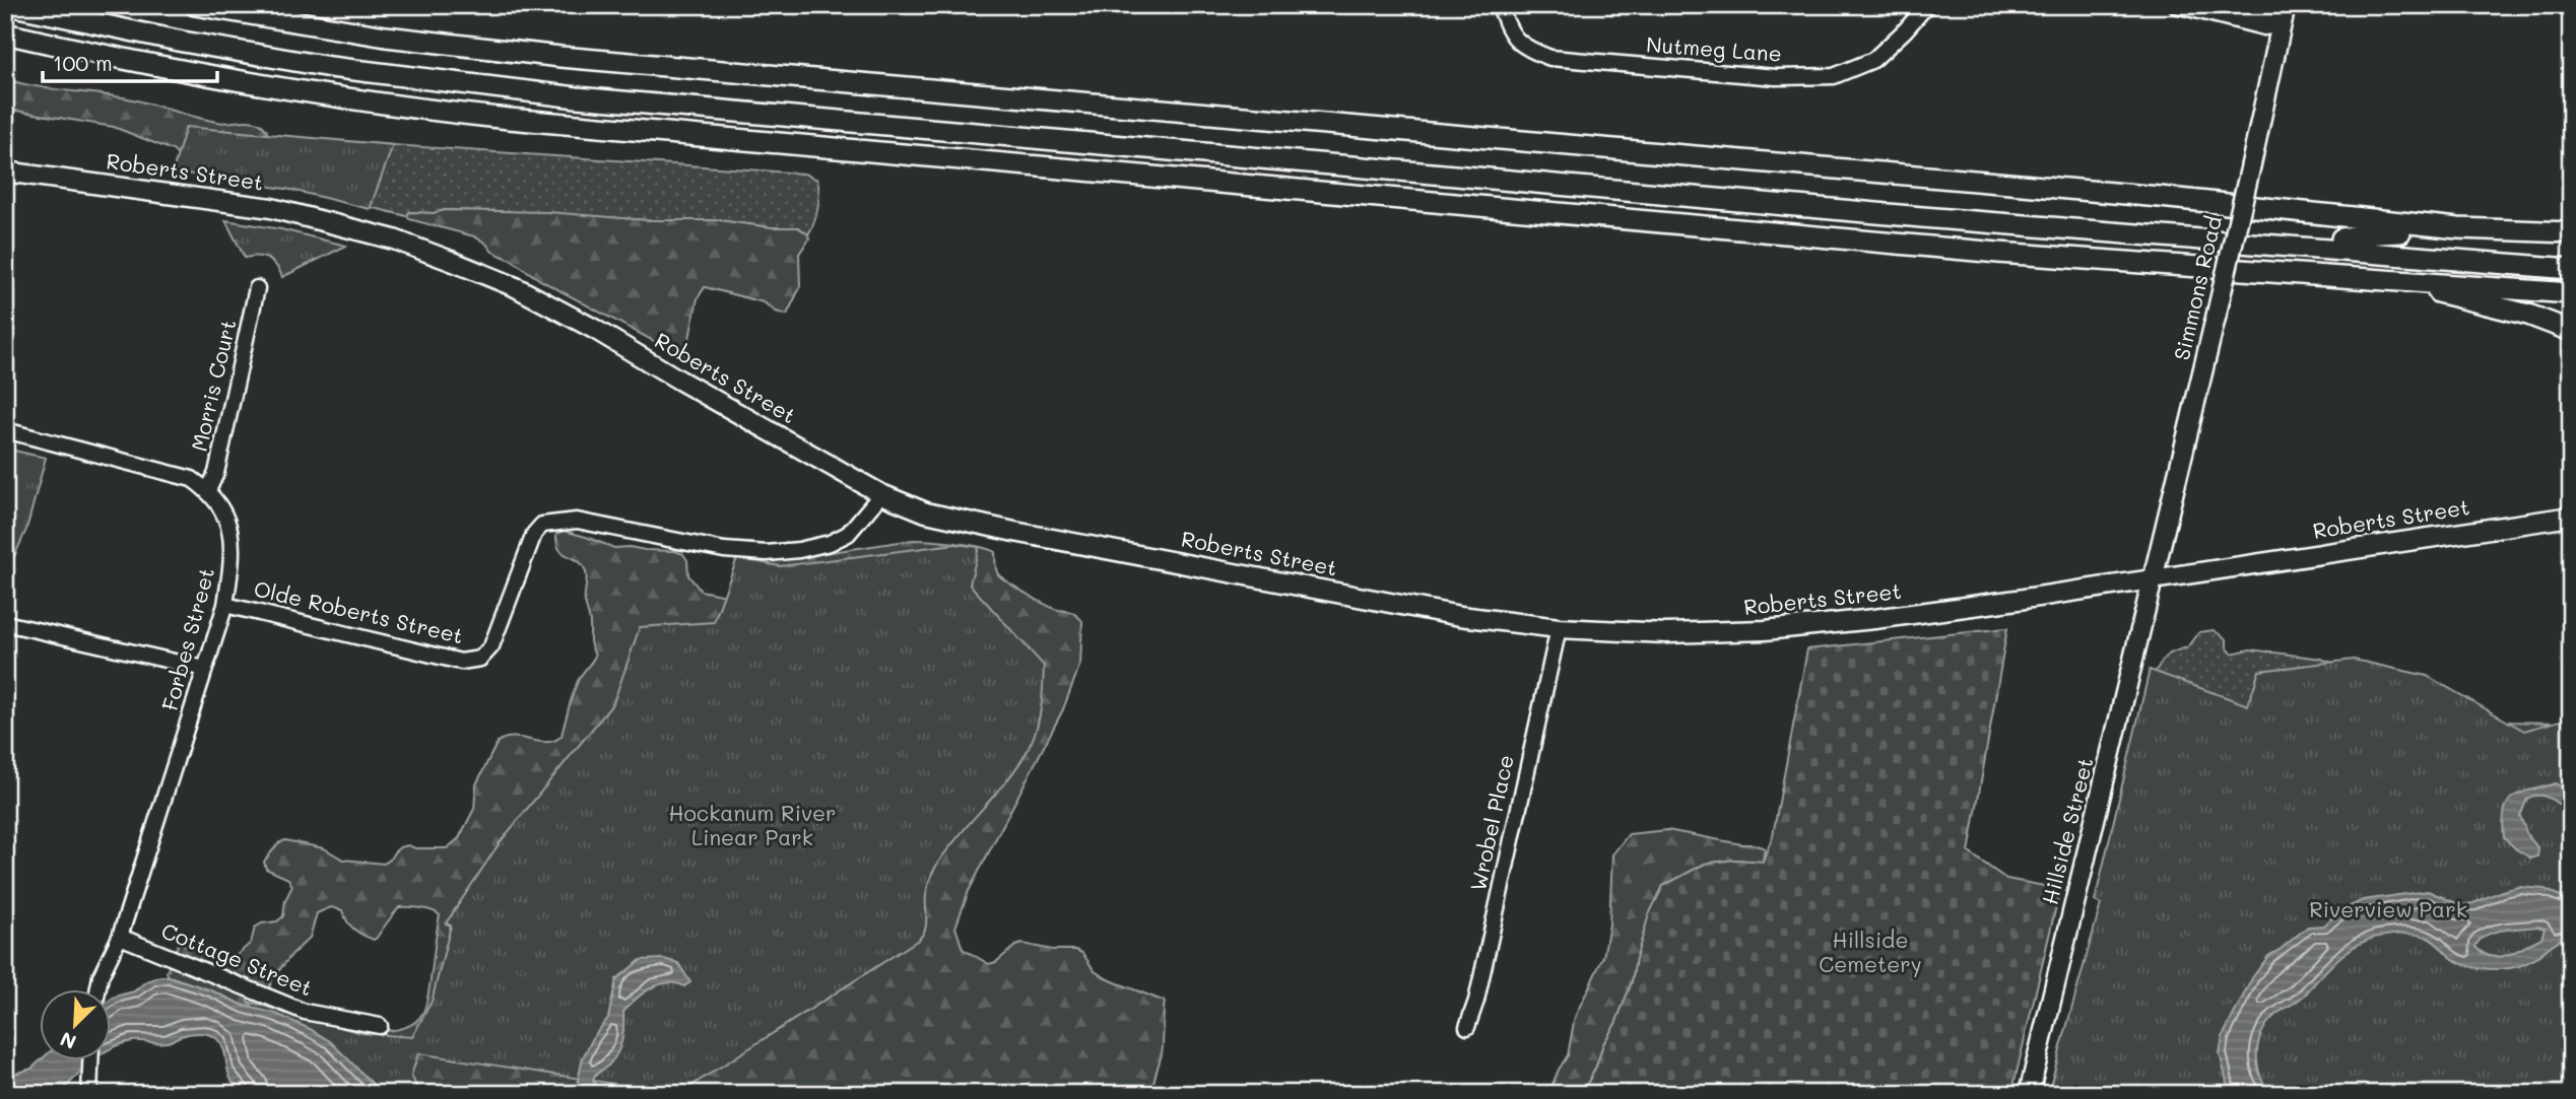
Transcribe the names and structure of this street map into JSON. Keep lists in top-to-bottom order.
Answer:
{
  "streets": {
    "main road": ["Roberts Street", "Simmons Road", "Hillside Street"],
    "street": [
      "Nutmeg Lane",
      "Morris Court",
      "Olde Roberts Street",
      "Forbes Street",
      "Wrobel Place",
      "Cottage Street"
    ]
  },
  "crossings": [
    ["Roberts Street", "Simmons Road"],
    ["Roberts Street", "Olde Roberts Street"],
    ["Roberts Street", "Wrobel Place"],
    ["Roberts Street", "Hillside Street"],
    ["Simmons Road", "Hillside Street"],
    ["Morris Court", "Forbes Street"],
    ["Olde Roberts Street", "Forbes Street"],
    ["Forbes Street", "Cottage Street"]
  ],
  "parks": ["Hockanum River Linear Park", "Riverview Park", "Hillside Cemetery"],
  "scale_bar": "100 m",
  "north": "bottom left"
}
